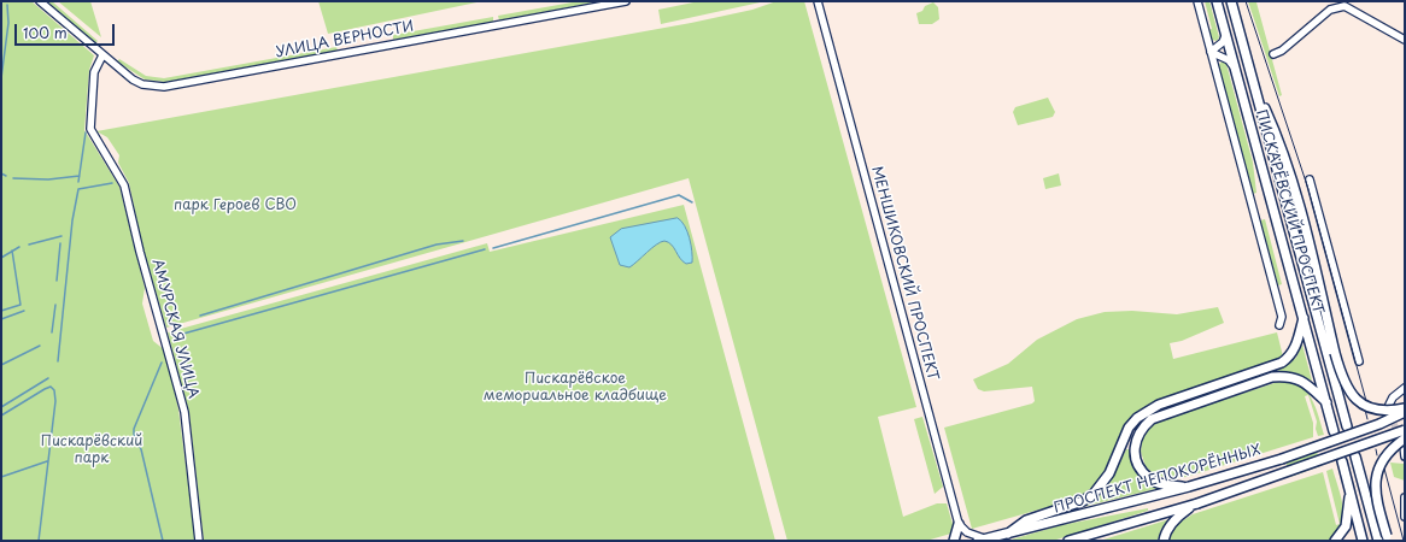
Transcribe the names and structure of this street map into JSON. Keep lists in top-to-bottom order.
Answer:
{
  "streets": {
    "main road": ["ПИСКАРЁВСКИЙ ПРОСПЕКТ", "ПРОСПЕКТ НЕПОКОРЁННЫХ"],
    "street": ["УЛИЦА ВЕРНОСТИ", "МЕНШИКОВСКИЙ ПРОСПЕКТ", "АМУРСКАЯ УЛИЦА"]
  },
  "crossings": [
    ["УЛИЦА ВЕРНОСТИ", "АМУРСКАЯ УЛИЦА"]
  ],
  "parks": ["парк Героев СВО", "Пискарёвское мемориальное кладбище", "Пискарёвский парк"],
  "scale_bar": "100 m"
}
